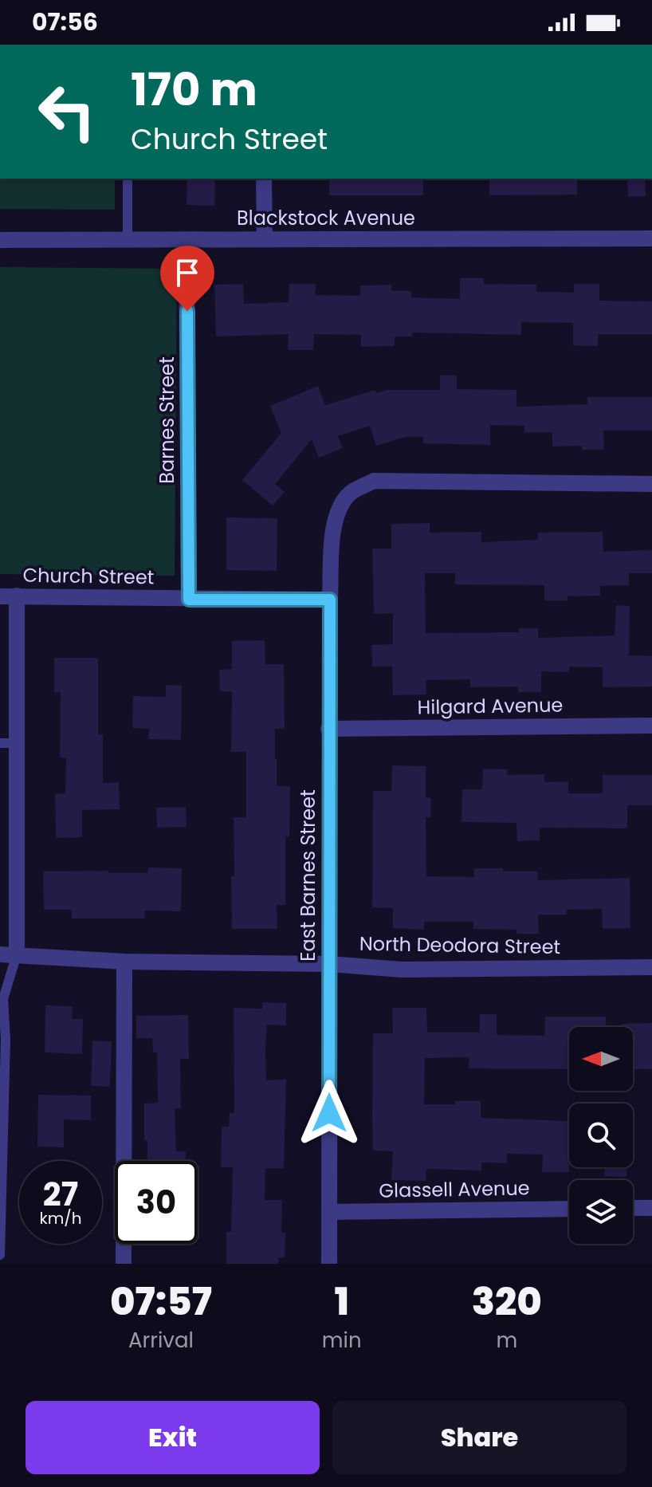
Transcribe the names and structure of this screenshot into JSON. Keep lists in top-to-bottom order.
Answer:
{
  "streets": {
    "street": [
      "Blackstock Avenue",
      "Barnes Street",
      "Church Street",
      "Hilgard Avenue",
      "East Barnes Street",
      "North Deodora Street",
      "Glassell Avenue"
    ]
  },
  "crossings": [
    ["Blackstock Avenue", "Barnes Street"],
    ["Barnes Street", "Church Street"],
    ["Church Street", "East Barnes Street"],
    ["Hilgard Avenue", "East Barnes Street"],
    ["East Barnes Street", "North Deodora Street"],
    ["East Barnes Street", "Glassell Avenue"]
  ],
  "north": "left",
  "page": {
    "status": "07:56",
    "turn": ["170 m", "Church Street"],
    "speed": "27 km/h",
    "limit": "30",
    "eta": [
      "07:57",
      "Arrival",
      "1",
      "min",
      "320",
      "m"
    ],
    "buttons": ["Exit", "Share"]
  }
}
